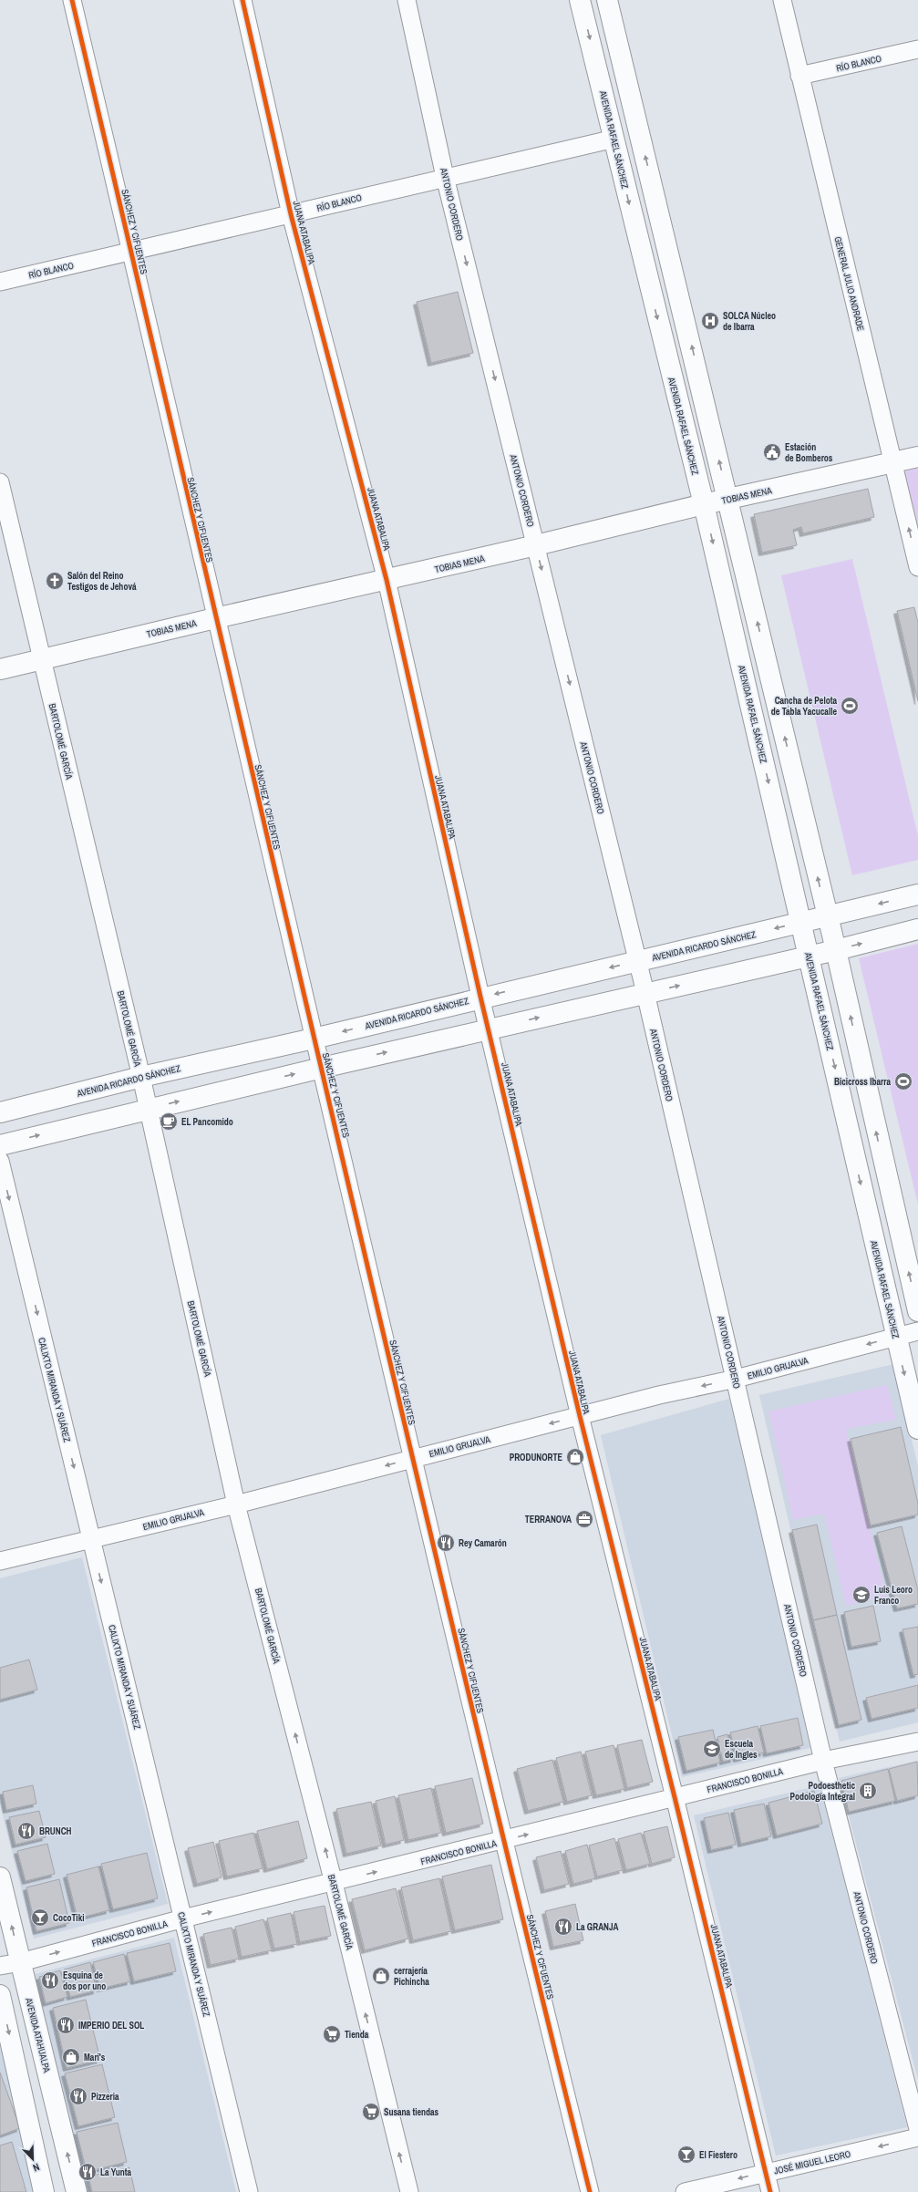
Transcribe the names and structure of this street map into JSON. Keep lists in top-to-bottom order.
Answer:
{
  "streets": {
    "street": [
      "RÍO BLANCO",
      "AVENIDA RAFAEL SÁNCHEZ",
      "ANTONIO CORDERO",
      "SÁNCHEZ Y CIFUENTES",
      "JUANA ATABALIPA",
      "GENERAL JULIO ANDRADE",
      "TOBIAS MENA",
      "BARTOLOMÉ GARCÍA",
      "AVENIDA RICARDO SÁNCHEZ",
      "EMILIO GRIJALVA",
      "CALIXTO MIRANDA Y SUÁREZ",
      "FRANCISCO BONILLA",
      "AVENIDA ATAHUALPA",
      "JOSÉ MIGUEL LEORO"
    ]
  },
  "crossings": [
    ["RÍO BLANCO", "AVENIDA RAFAEL SÁNCHEZ"],
    ["RÍO BLANCO", "ANTONIO CORDERO"],
    ["RÍO BLANCO", "SÁNCHEZ Y CIFUENTES"],
    ["RÍO BLANCO", "JUANA ATABALIPA"],
    ["RÍO BLANCO", "GENERAL JULIO ANDRADE"],
    ["AVENIDA RAFAEL SÁNCHEZ", "TOBIAS MENA"],
    ["AVENIDA RAFAEL SÁNCHEZ", "AVENIDA RICARDO SÁNCHEZ"],
    ["AVENIDA RAFAEL SÁNCHEZ", "EMILIO GRIJALVA"],
    ["ANTONIO CORDERO", "TOBIAS MENA"],
    ["ANTONIO CORDERO", "AVENIDA RICARDO SÁNCHEZ"],
    ["ANTONIO CORDERO", "EMILIO GRIJALVA"],
    ["ANTONIO CORDERO", "FRANCISCO BONILLA"],
    ["SÁNCHEZ Y CIFUENTES", "TOBIAS MENA"],
    ["SÁNCHEZ Y CIFUENTES", "AVENIDA RICARDO SÁNCHEZ"],
    ["SÁNCHEZ Y CIFUENTES", "EMILIO GRIJALVA"],
    ["SÁNCHEZ Y CIFUENTES", "FRANCISCO BONILLA"],
    ["JUANA ATABALIPA", "TOBIAS MENA"],
    ["JUANA ATABALIPA", "AVENIDA RICARDO SÁNCHEZ"],
    ["JUANA ATABALIPA", "EMILIO GRIJALVA"],
    ["JUANA ATABALIPA", "FRANCISCO BONILLA"],
    ["JUANA ATABALIPA", "JOSÉ MIGUEL LEORO"],
    ["GENERAL JULIO ANDRADE", "TOBIAS MENA"],
    ["TOBIAS MENA", "BARTOLOMÉ GARCÍA"],
    ["BARTOLOMÉ GARCÍA", "AVENIDA RICARDO SÁNCHEZ"],
    ["BARTOLOMÉ GARCÍA", "EMILIO GRIJALVA"],
    ["BARTOLOMÉ GARCÍA", "FRANCISCO BONILLA"],
    ["EMILIO GRIJALVA", "CALIXTO MIRANDA Y SUÁREZ"],
    ["CALIXTO MIRANDA Y SUÁREZ", "FRANCISCO BONILLA"],
    ["FRANCISCO BONILLA", "AVENIDA ATAHUALPA"]
  ],
  "one_way": [
    "ANTONIO CORDERO",
    "BARTOLOMÉ GARCÍA",
    "EMILIO GRIJALVA",
    "CALIXTO MIRANDA Y SUÁREZ",
    "FRANCISCO BONILLA",
    "JOSÉ MIGUEL LEORO"
  ],
  "places": {
    "hospital": ["SOLCA Núcleo de Ibarra"],
    "public building": ["Estación de Bomberos"],
    "church": ["Salón del Reino Testigos de Jehová"],
    "sports": ["Cancha de Pelota de Tabla Yacucalle", "Bicicross Ibarra"],
    "cafe": ["EL Pancomido"],
    "shop": ["PRODUNORTE", "cerrajería Pichincha", "Mari's"],
    "office": ["TERRANOVA"],
    "restaurant": [
      "Rey Camarón",
      "BRUNCH",
      "La GRANJA",
      "Esquina de dos por uno",
      "IMPERIO DEL SOL",
      "Pizzeria",
      "La Yunta"
    ],
    "school or university": ["Luis Leoro Franco", "Escuela de Ingles"],
    "building": ["Podoesthetic Podología Integral"],
    "bar": ["CocoTiki", "El Fiestero"],
    "supermarket": ["Tienda", "Susana tiendas"]
  },
  "north": "bottom right"
}
